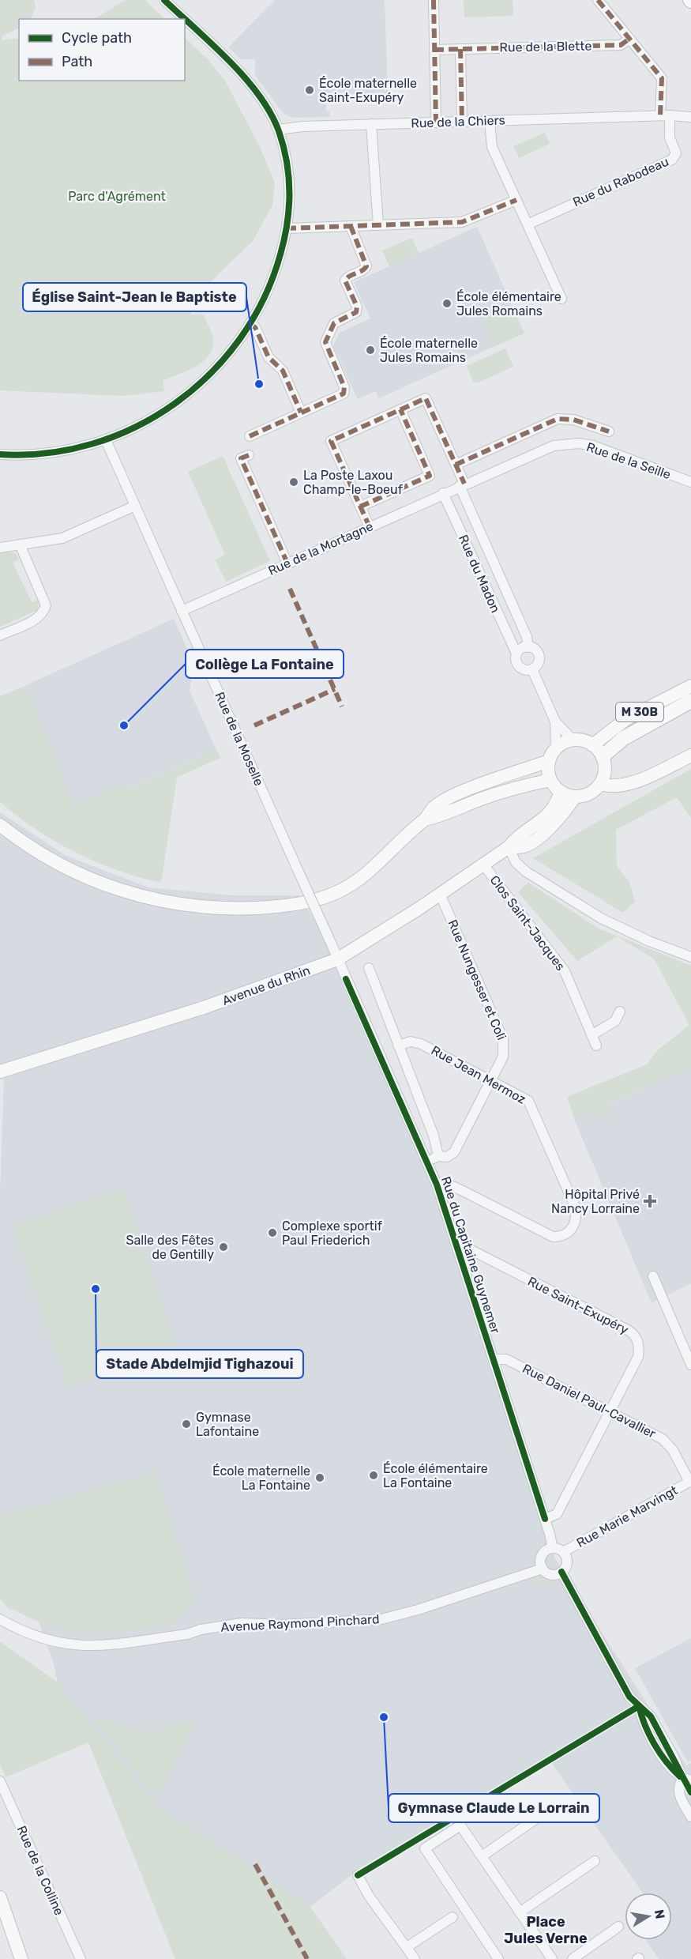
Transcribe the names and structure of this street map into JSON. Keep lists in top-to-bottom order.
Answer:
{
  "streets": {
    "main road": ["M 30B", "Avenue du Rhin"],
    "street": [
      "Rue de la Blette",
      "Rue de la Chiers",
      "Rue du Rabodeau",
      "Rue de la Seille",
      "Rue de la Mortagne",
      "Rue du Madon",
      "Rue de la Moselle",
      "Clos Saint-Jacques",
      "Rue Nungesser et Coli",
      "Rue Jean Mermoz",
      "Rue du Capitaine Guynemer",
      "Rue Saint-Exupéry",
      "Rue Daniel Paul-Cavallier",
      "Rue Marie Marvingt",
      "Avenue Raymond Pinchard",
      "Rue de la Colline"
    ]
  },
  "crossings": [
    ["Rue de la Chiers", "Rue du Rabodeau"],
    ["Rue de la Seille", "Rue de la Mortagne"],
    ["Rue de la Seille", "Rue du Madon"],
    ["Rue de la Mortagne", "Rue du Madon"],
    ["Rue de la Mortagne", "Rue de la Moselle"],
    ["M 30B", "Avenue du Rhin"],
    ["Rue de la Moselle", "Avenue du Rhin"],
    ["Rue de la Moselle", "Rue du Capitaine Guynemer"],
    ["Clos Saint-Jacques", "Avenue du Rhin"],
    ["Rue Nungesser et Coli", "Avenue du Rhin"],
    ["Rue Nungesser et Coli", "Rue Jean Mermoz"],
    ["Avenue du Rhin", "Rue du Capitaine Guynemer"],
    ["Rue Jean Mermoz", "Rue du Capitaine Guynemer"],
    ["Rue du Capitaine Guynemer", "Rue Saint-Exupéry"],
    ["Rue du Capitaine Guynemer", "Rue Daniel Paul-Cavallier"],
    ["Rue du Capitaine Guynemer", "Rue Marie Marvingt"],
    ["Rue du Capitaine Guynemer", "Avenue Raymond Pinchard"],
    ["Rue Saint-Exupéry", "Rue Daniel Paul-Cavallier"],
    ["Rue Daniel Paul-Cavallier", "Rue Marie Marvingt"],
    ["Rue Marie Marvingt", "Avenue Raymond Pinchard"]
  ],
  "districts": ["Place Jules Verne"],
  "parks": ["Parc d'Agrément"],
  "places": {
    "other": [
      "École maternelle Saint-Exupéry",
      "École élémentaire Jules Romains",
      "École maternelle Jules Romains",
      "Église Saint-Jean le Baptiste",
      "La Poste Laxou Champ-le-Boeuf",
      "Collège La Fontaine",
      "Complexe sportif Paul Friederich",
      "Salle des Fêtes de Gentilly",
      "Stade Abdelmjid Tighazoui",
      "Gymnase Lafontaine",
      "École élémentaire La Fontaine",
      "École maternelle La Fontaine",
      "Gymnase Claude Le Lorrain"
    ],
    "health": ["Hôpital Privé Nancy Lorraine"]
  },
  "legend": ["Cycle path", "Path"],
  "north": "right"
}
